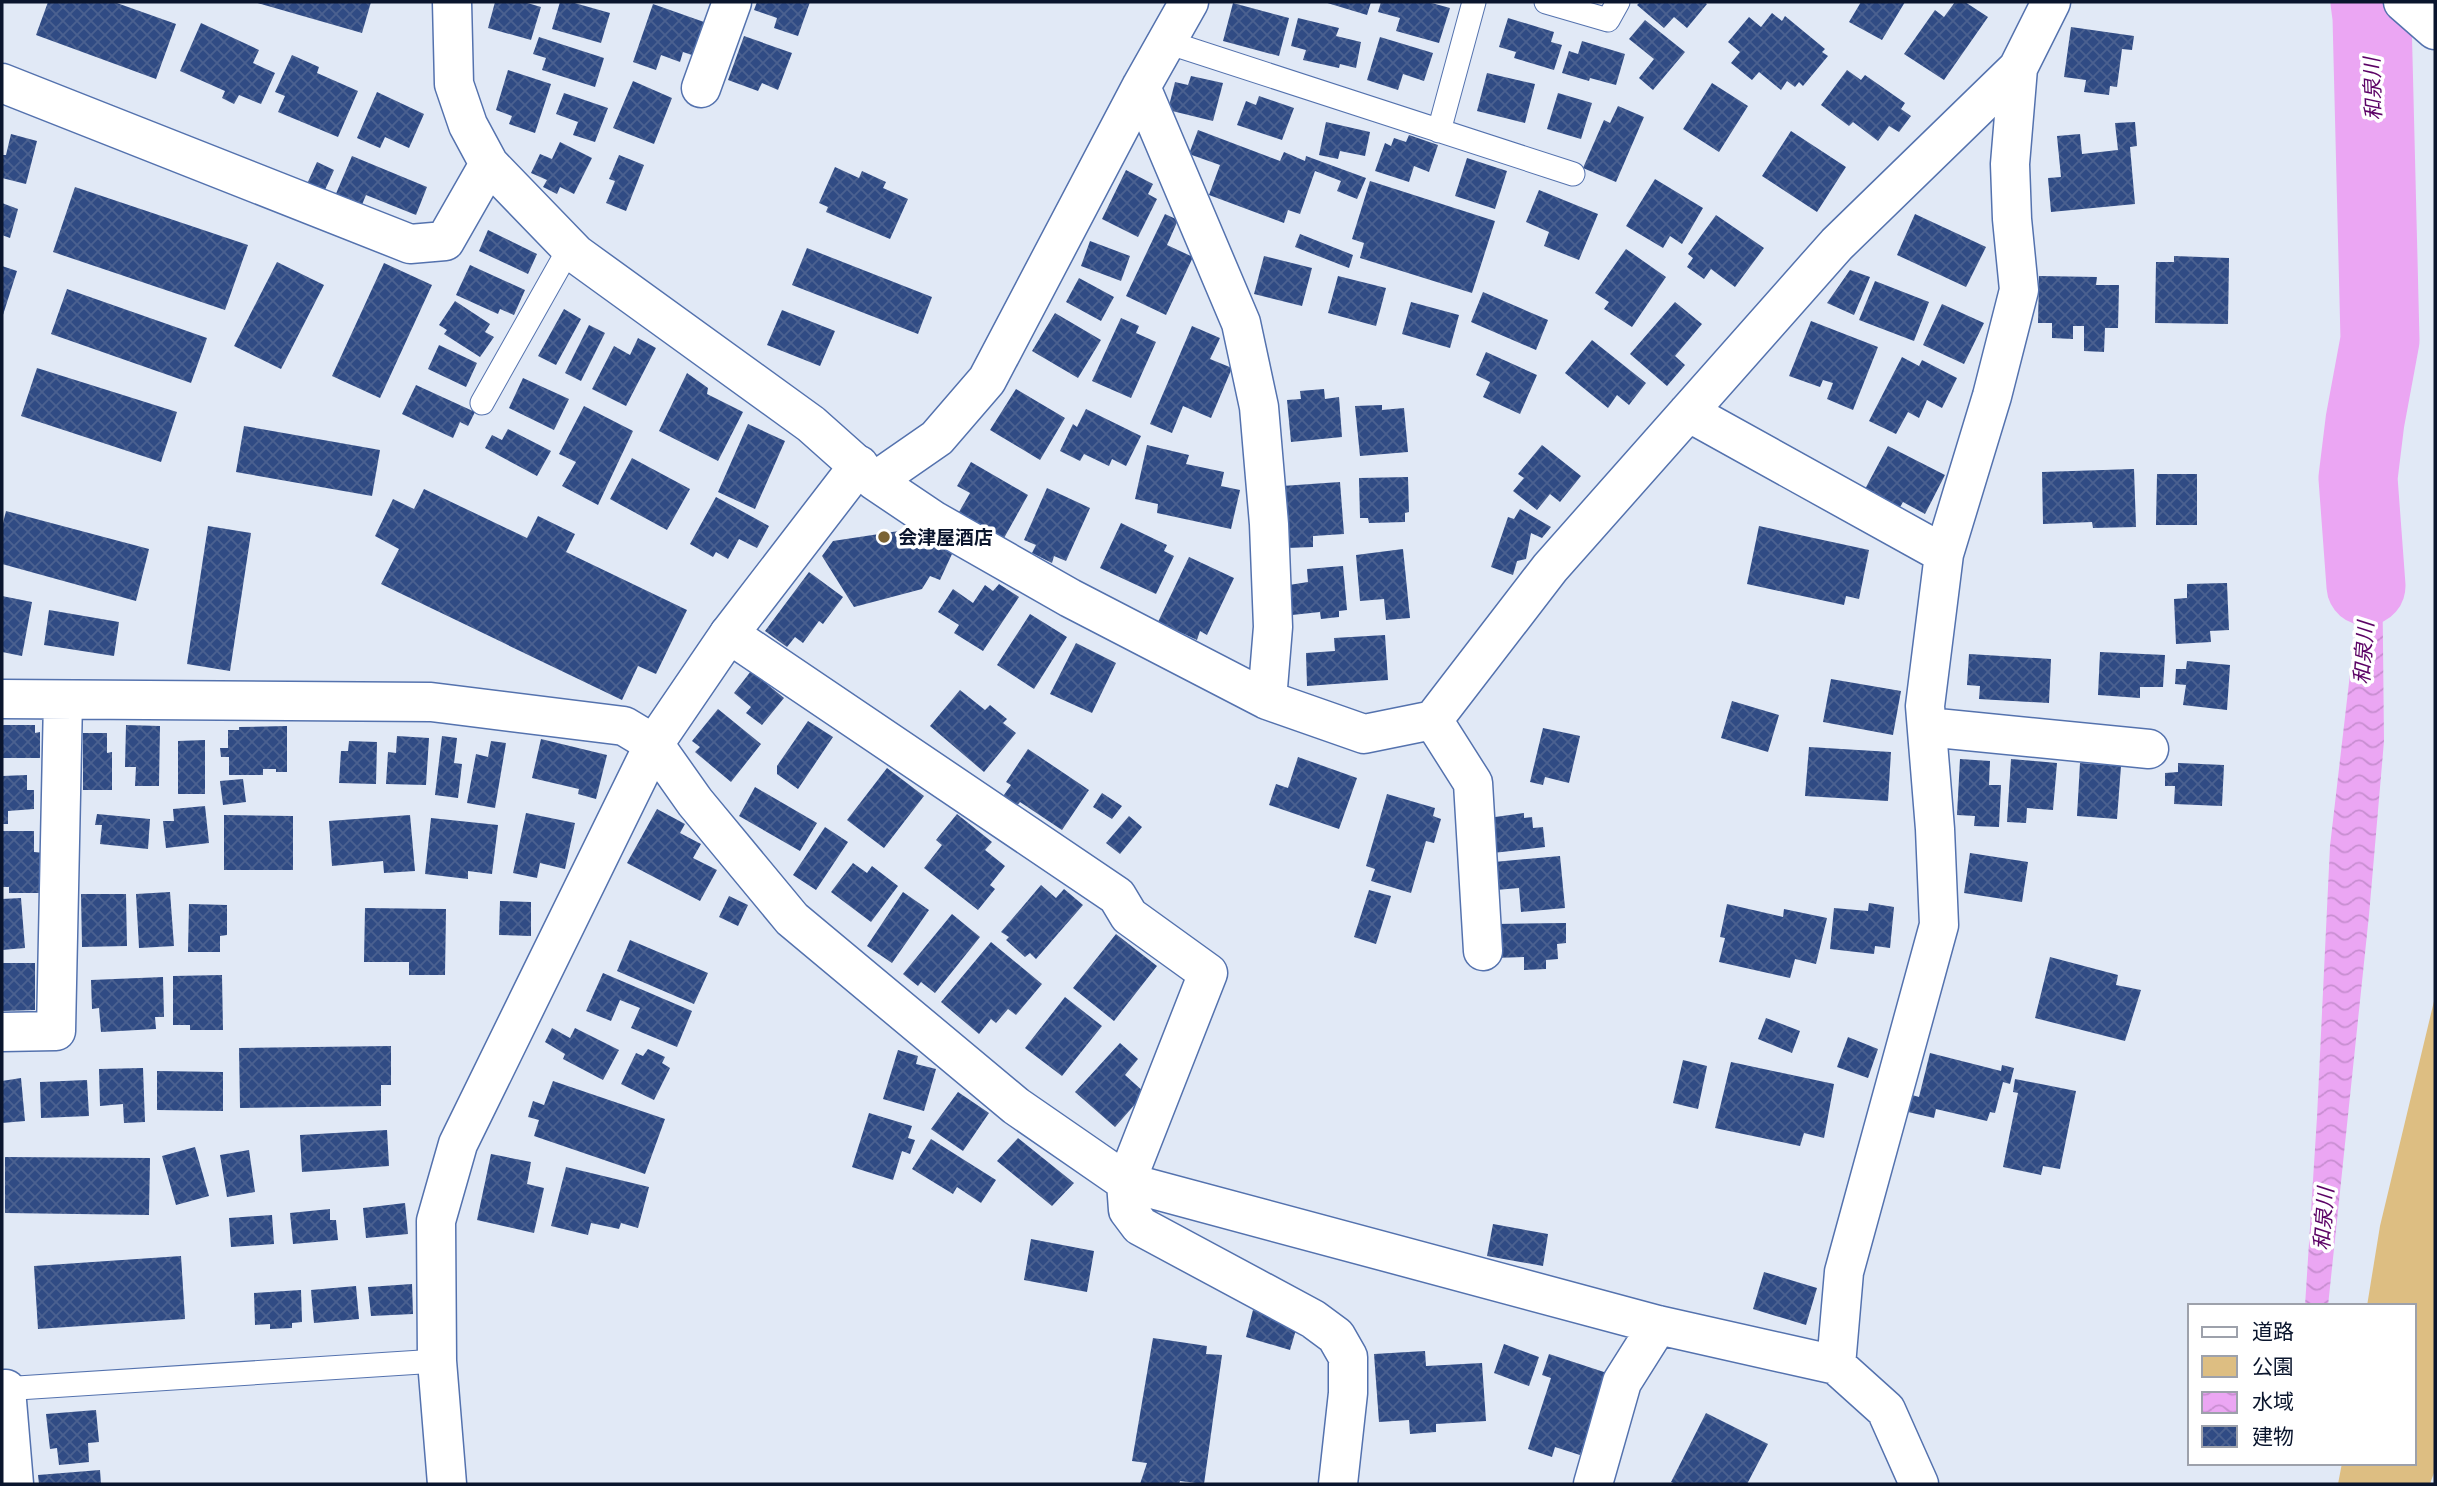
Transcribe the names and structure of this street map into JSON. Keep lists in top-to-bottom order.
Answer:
{
  "water": ["和泉川"],
  "places": ["会津屋酒店"],
  "legend": [
    "道路",
    "公園",
    "水域",
    "建物"
  ]
}
